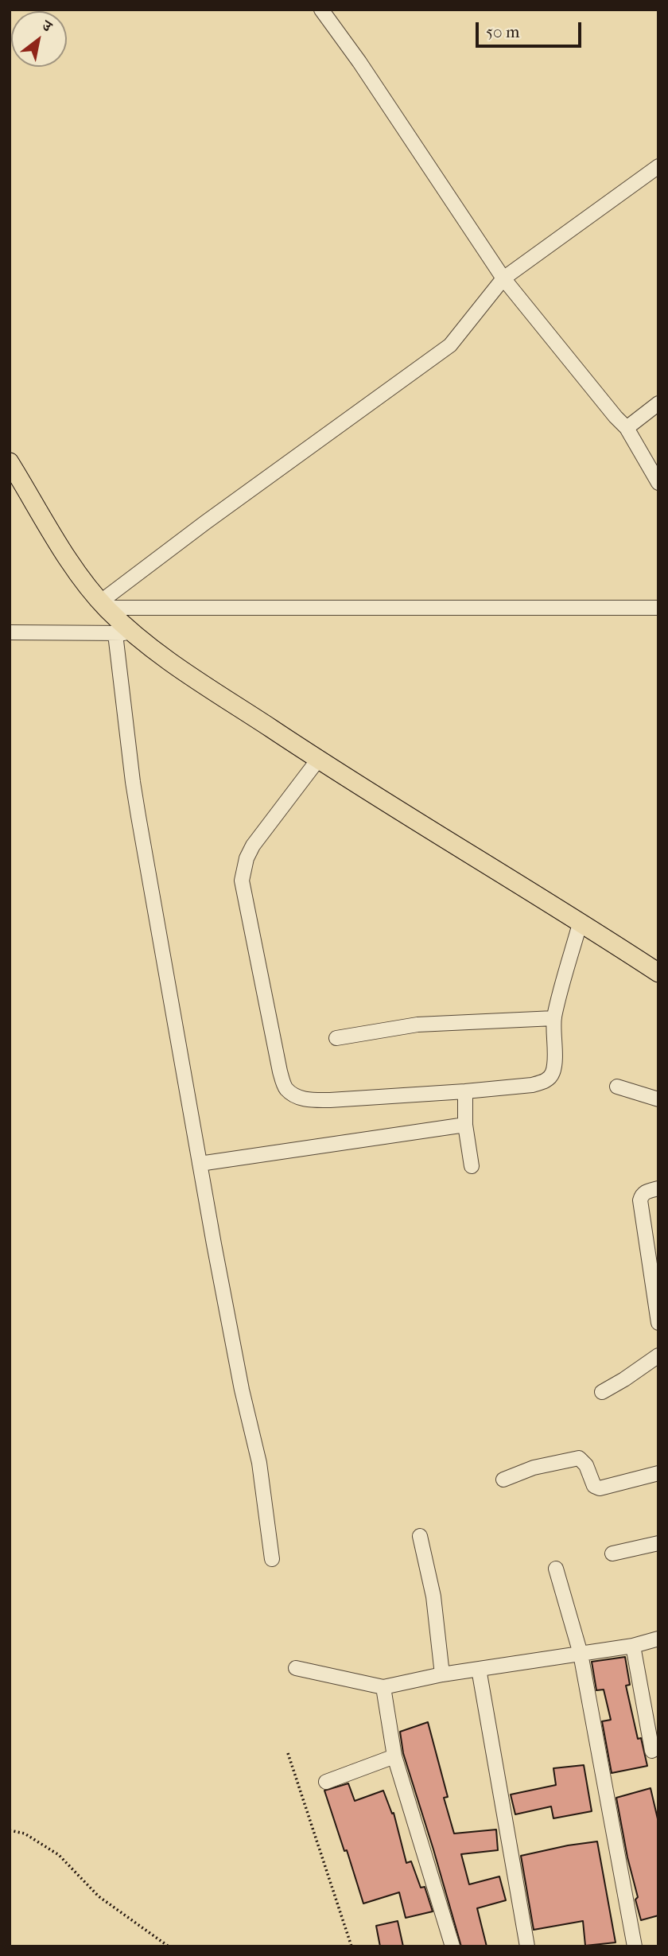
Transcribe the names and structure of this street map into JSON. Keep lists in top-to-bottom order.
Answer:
{
  "scale_bar": "50 m",
  "north": "top right"
}
